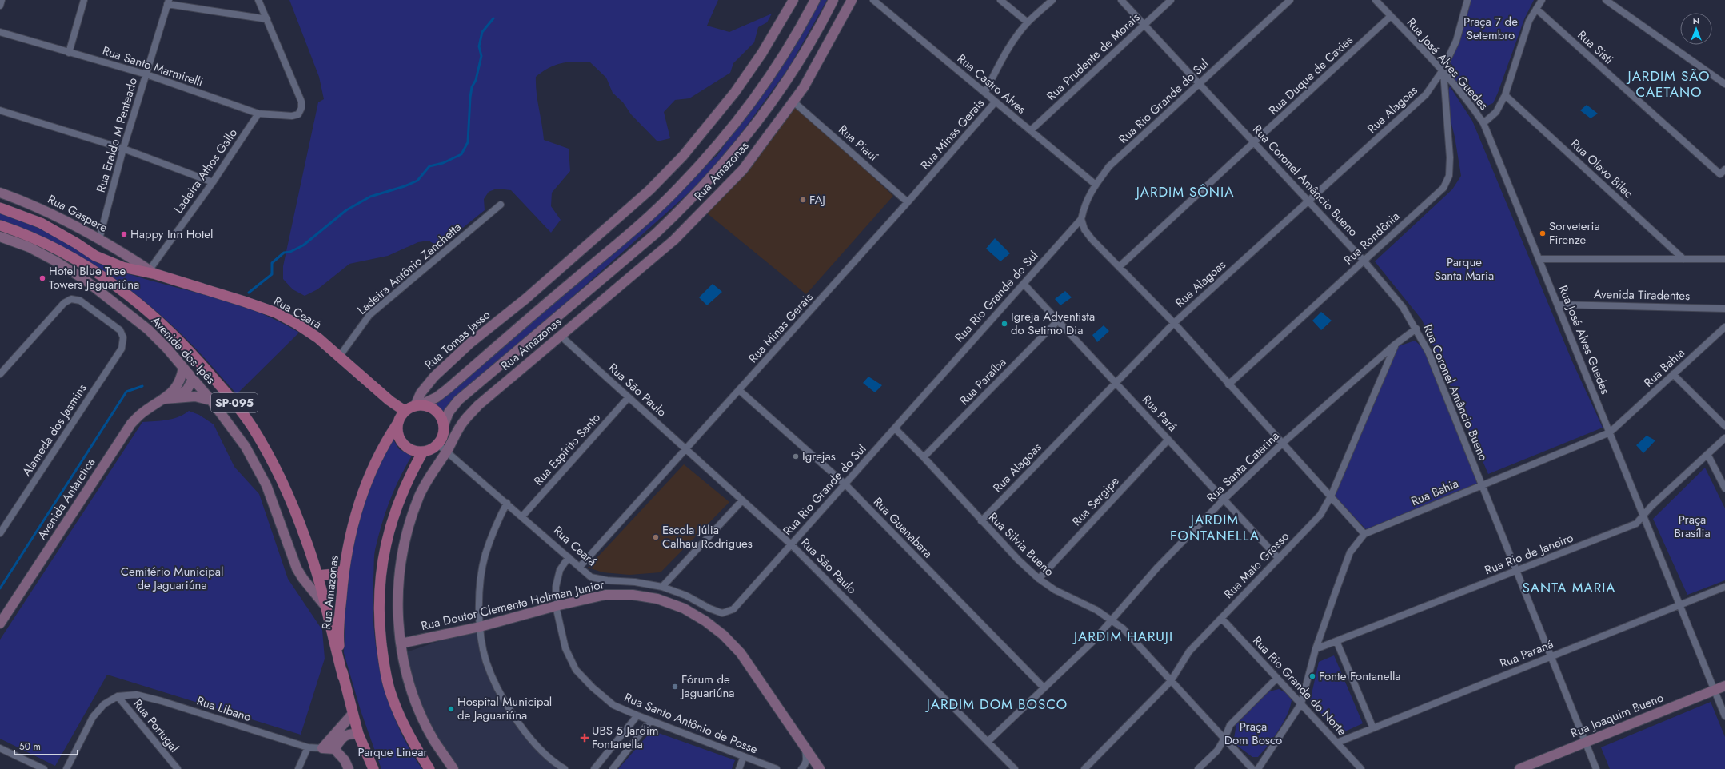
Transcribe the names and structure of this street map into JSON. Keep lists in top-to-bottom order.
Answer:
{
  "streets": {
    "main road": ["Rua Amazonas", "Rua Ceará", "SP-095"],
    "street": [
      "Rua Sisti",
      "Rua Prudente de Morais",
      "Rua José Alves Guedes",
      "Rua Santo Marmirelli",
      "Rua Duque de Caxias",
      "Rua Castro Alves",
      "Rua Rio Grande do Sul",
      "Rua Alagoas",
      "Rua Minas Gerais",
      "Rua Eraldo M Penteado",
      "Rua Piauí",
      "Rua Olavo Bilac",
      "Ladeira Athos Gallo",
      "Rua Coronel Amâncio Bueno",
      "Rua Gaspere",
      "Rua Rondônia",
      "Ladeira Antônio Zanchetta",
      "Avenida Tiradentes",
      "Rua Tomas Jasso",
      "Avenida dos Ipês",
      "Rua Bahia",
      "Rua Paraíba",
      "Rua São Paulo",
      "Rua Pará",
      "Alameda dos Jasmins",
      "Rua Espírito Santo",
      "Rua Santa Catarina",
      "Avenida Antarctica",
      "Rua Sergipe",
      "Rua Guanabara",
      "Rua Silvia Bueno",
      "Rua Rio de Janeiro",
      "Rua Mato Grosso",
      "Rua Doutor Clemente Holtman Junior",
      "Rua Paraná",
      "Rua Rio Grande do Norte",
      "Rua Libano",
      "Rua Joaquim Bueno",
      "Rua Santo Antônio de Posse",
      "Rua Portugal"
    ]
  },
  "crossings": [
    ["Rua Prudente de Morais", "Rua Castro Alves"],
    ["Rua Prudente de Morais", "Rua Coronel Amâncio Bueno"],
    ["Rua José Alves Guedes", "Rua Duque de Caxias"],
    ["Rua José Alves Guedes", "Rua Alagoas"],
    ["Rua José Alves Guedes", "Rua Rondônia"],
    ["Rua José Alves Guedes", "Avenida Tiradentes"],
    ["Rua José Alves Guedes", "Rua Bahia"],
    ["Rua José Alves Guedes", "Rua Rio de Janeiro"],
    ["Rua José Alves Guedes", "Rua Paraná"],
    ["Rua José Alves Guedes", "Rua Joaquim Bueno"],
    ["Rua Santo Marmirelli", "Rua Eraldo M Penteado"],
    ["Rua Santo Marmirelli", "Ladeira Athos Gallo"],
    ["Rua Duque de Caxias", "Rua Coronel Amâncio Bueno"],
    ["Rua Castro Alves", "Rua Rio Grande do Sul"],
    ["Rua Castro Alves", "Rua Minas Gerais"],
    ["Rua Rio Grande do Sul", "Rua Coronel Amâncio Bueno"],
    ["Rua Rio Grande do Sul", "Rua Ceará"],
    ["Rua Rio Grande do Sul", "Rua São Paulo"],
    ["Rua Rio Grande do Sul", "Rua Pará"],
    ["Rua Rio Grande do Sul", "Rua Guanabara"],
    ["Rua Rio Grande do Sul", "Rua Silvia Bueno"],
    ["Rua Alagoas", "Rua Coronel Amâncio Bueno"],
    ["Rua Alagoas", "Rua Rondônia"],
    ["Rua Alagoas", "Rua Pará"],
    ["Rua Alagoas", "Rua Silvia Bueno"],
    ["Rua Minas Gerais", "Rua Piauí"],
    ["Rua Minas Gerais", "Rua Ceará"],
    ["Rua Minas Gerais", "Rua São Paulo"],
    ["Rua Minas Gerais", "Rua Guanabara"],
    ["Rua Eraldo M Penteado", "Rua Gaspere"],
    ["Rua Piauí", "Rua Amazonas"],
    ["Ladeira Athos Gallo", "Rua Gaspere"],
    ["Ladeira Athos Gallo", "Rua Ceará"],
    ["Rua Amazonas", "Rua Ceará"],
    ["Rua Amazonas", "Rua Tomas Jasso"],
    ["Rua Amazonas", "Rua São Paulo"],
    ["Rua Amazonas", "SP-095"],
    ["Rua Amazonas", "Rua Doutor Clemente Holtman Junior"],
    ["Rua Coronel Amâncio Bueno", "Rua Rondônia"],
    ["Rua Coronel Amâncio Bueno", "Rua Bahia"],
    ["Rua Coronel Amâncio Bueno", "Rua Santa Catarina"],
    ["Rua Coronel Amâncio Bueno", "Rua Rio de Janeiro"],
    ["Rua Coronel Amâncio Bueno", "Rua Paraná"],
    ["Rua Coronel Amâncio Bueno", "Rua Joaquim Bueno"],
    ["Rua Gaspere", "Rua Ceará"],
    ["Ladeira Antônio Zanchetta", "Rua Ceará"],
    ["Rua Ceará", "Rua Tomas Jasso"],
    ["Rua Ceará", "SP-095"],
    ["Rua Ceará", "Rua Espírito Santo"],
    ["Rua Ceará", "Rua Santo Antônio de Posse"],
    ["Rua Tomas Jasso", "SP-095"],
    ["Avenida dos Ipês", "SP-095"],
    ["Avenida dos Ipês", "Avenida Antarctica"],
    ["Rua Bahia", "Rua Rio de Janeiro"],
    ["Rua Bahia", "Rua Rio Grande do Norte"],
    ["Rua Paraíba", "Rua Pará"],
    ["Rua Paraíba", "Rua Silvia Bueno"],
    ["Rua São Paulo", "Rua Espírito Santo"],
    ["Rua São Paulo", "Rua Santa Catarina"],
    ["Rua Pará", "Rua Santa Catarina"],
    ["Rua Pará", "Rua Sergipe"],
    ["Rua Pará", "Rua Mato Grosso"],
    ["Rua Santa Catarina", "Rua Guanabara"],
    ["Rua Santa Catarina", "Rua Silvia Bueno"],
    ["Rua Santa Catarina", "Rua Mato Grosso"],
    ["Rua Sergipe", "Rua Silvia Bueno"],
    ["Rua Silvia Bueno", "Rua Mato Grosso"],
    ["Rua Mato Grosso", "Rua Rio Grande do Norte"],
    ["Rua Doutor Clemente Holtman Junior", "Rua Santo Antônio de Posse"],
    ["Rua Paraná", "Rua Rio Grande do Norte"],
    ["Rua Libano", "Rua Portugal"]
  ],
  "districts": [
    "JARDIM SÃO CAETANO",
    "JARDIM SÔNIA",
    "JARDIM FONTANELLA",
    "SANTA MARIA",
    "JARDIM HARUJI",
    "JARDIM DOM BOSCO"
  ],
  "parks": [
    "Praça 7 de Setembro",
    "Parque Santa Maria",
    "Praça Brasília",
    "Cemitério Municipal de Jaguariúna",
    "Praça Dom Bosco",
    "Parque Linear"
  ],
  "places": {
    "other": [
      "FAJ",
      "Sorveteria Firenze",
      "Happy Inn Hotel",
      "Hotel Blue Tree Towers Jaguariúna",
      "Igreja Adventista do Setimo Dia",
      "Igrejas",
      "Escola Júlia Calhau Rodrigues",
      "Fonte Fontanella",
      "Fórum de Jaguariúna",
      "Hospital Municipal de Jaguariúna"
    ],
    "health": ["UBS 5 Jardim Fontanella"]
  },
  "scale_bar": "50 m",
  "north": "top"
}
